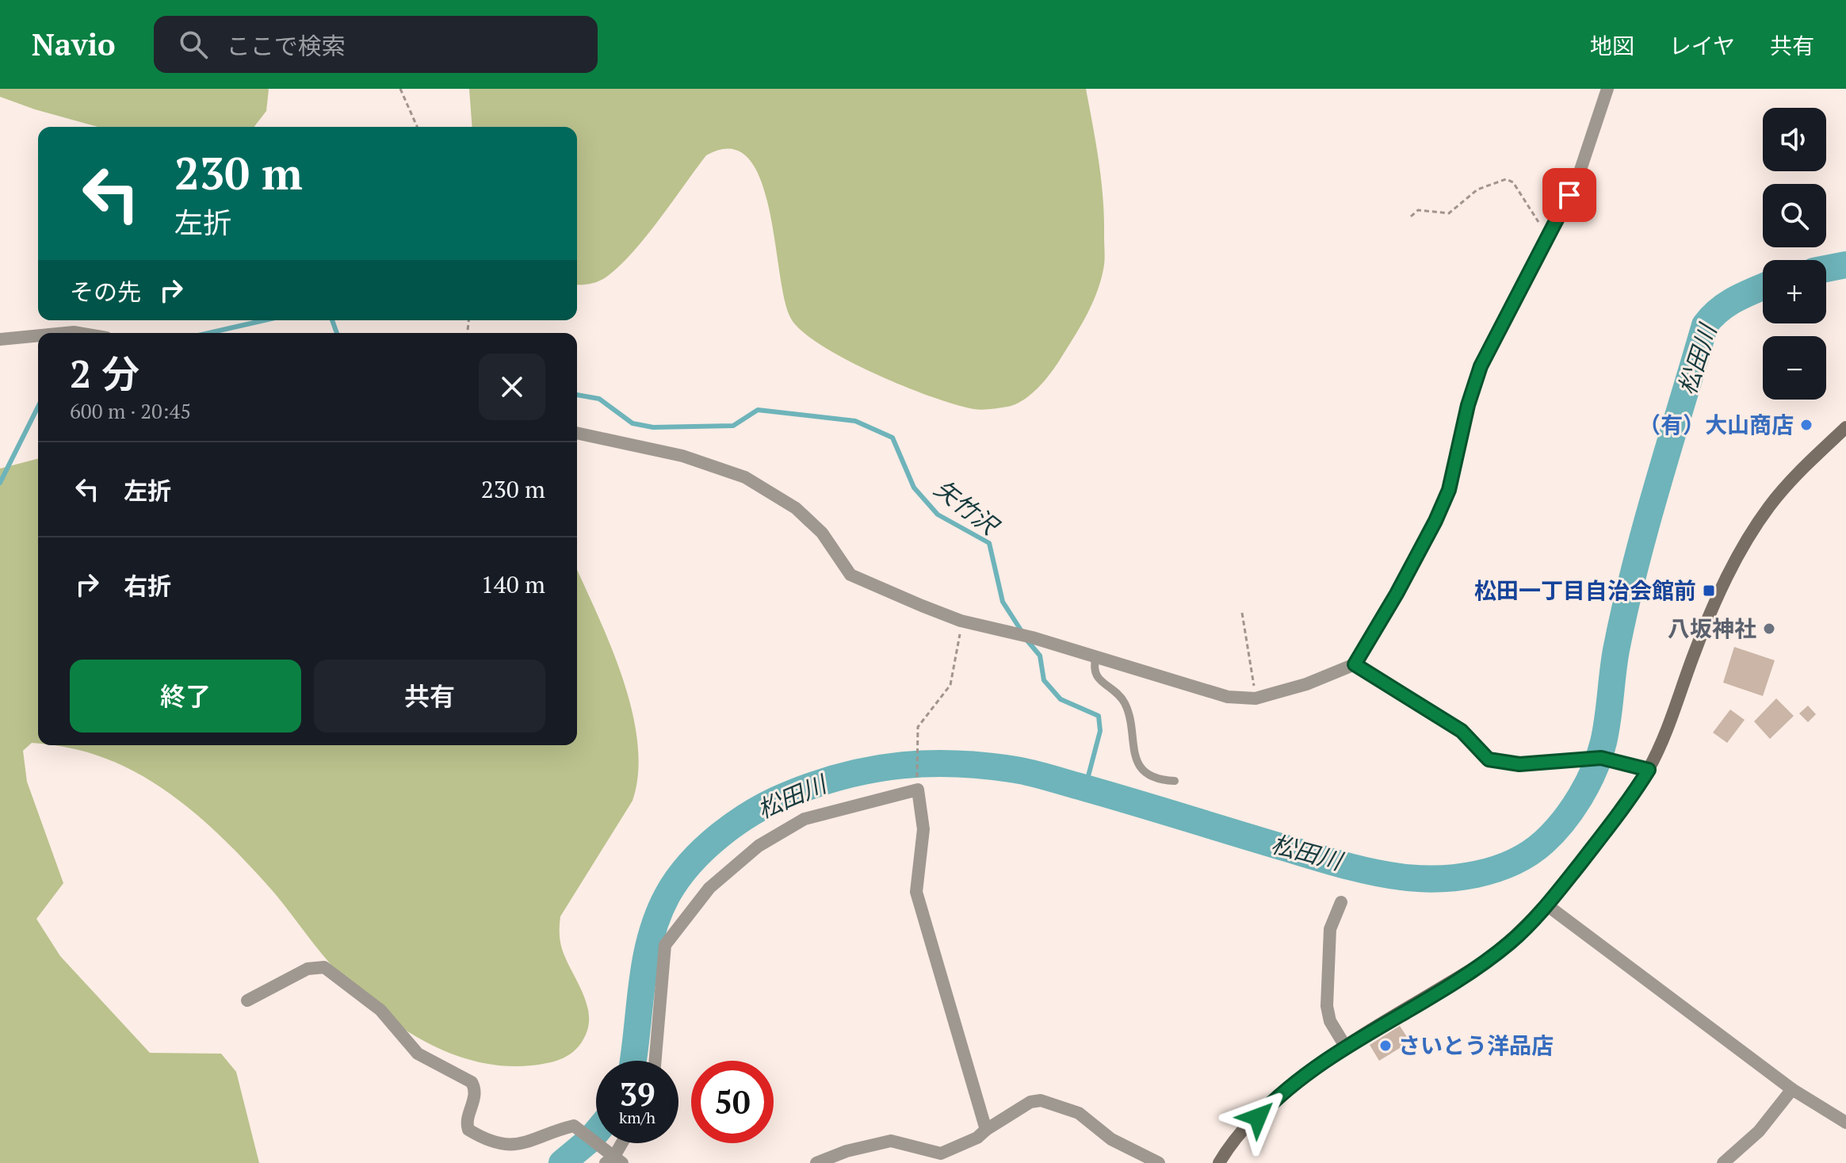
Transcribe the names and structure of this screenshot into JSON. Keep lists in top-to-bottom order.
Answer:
{
  "water": ["松田川", "矢竹沢"],
  "places": {
    "other": ["（有）大山商店", "八坂神社", "さいとう洋品店"],
    "transit": ["松田一丁目自治会館前"]
  },
  "page": {
    "header": "Navio",
    "search": "ここで検索",
    "nav": ["地図", "レイヤ", "共有"],
    "map_buttons": ["+", "−"],
    "turn": ["230 m", "左折"],
    "then": "その先",
    "heading": ["2 分", "600 m · 20:45"],
    "list": [
      {
        "name": "左折",
        "value": "230 m"
      },
      {
        "name": "右折",
        "value": "140 m"
      }
    ],
    "buttons": ["終了", "共有"],
    "speed": "39 km/h",
    "limit": "50"
  }
}
